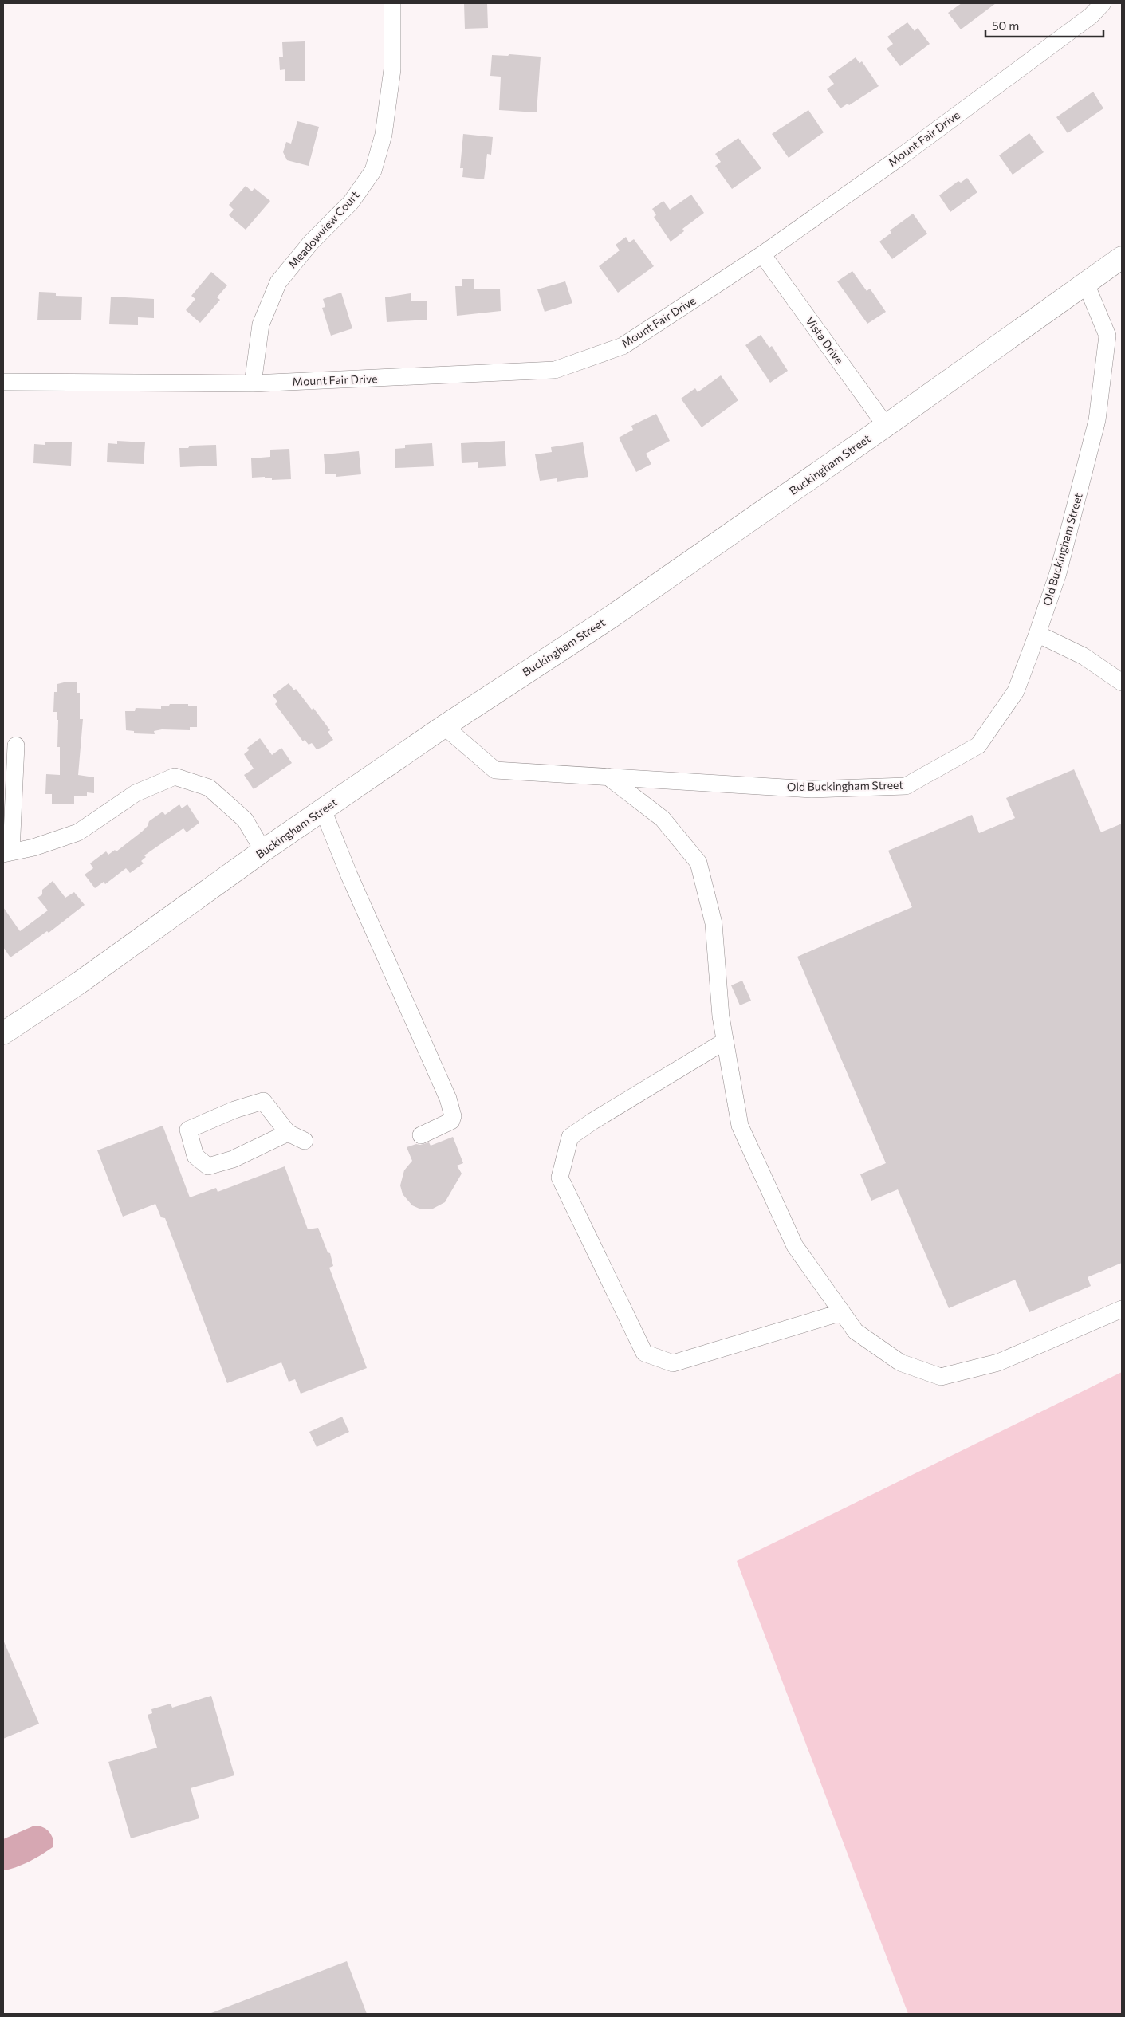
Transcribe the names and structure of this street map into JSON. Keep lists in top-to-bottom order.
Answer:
{
  "streets": {
    "main road": ["Buckingham Street"],
    "street": [
      "Mount Fair Drive",
      "Meadowview Court",
      "Vista Drive",
      "Old Buckingham Street"
    ]
  },
  "crossings": [
    ["Mount Fair Drive", "Meadowview Court"],
    ["Mount Fair Drive", "Vista Drive"],
    ["Vista Drive", "Buckingham Street"],
    ["Buckingham Street", "Old Buckingham Street"]
  ],
  "scale_bar": "50 m"
}
